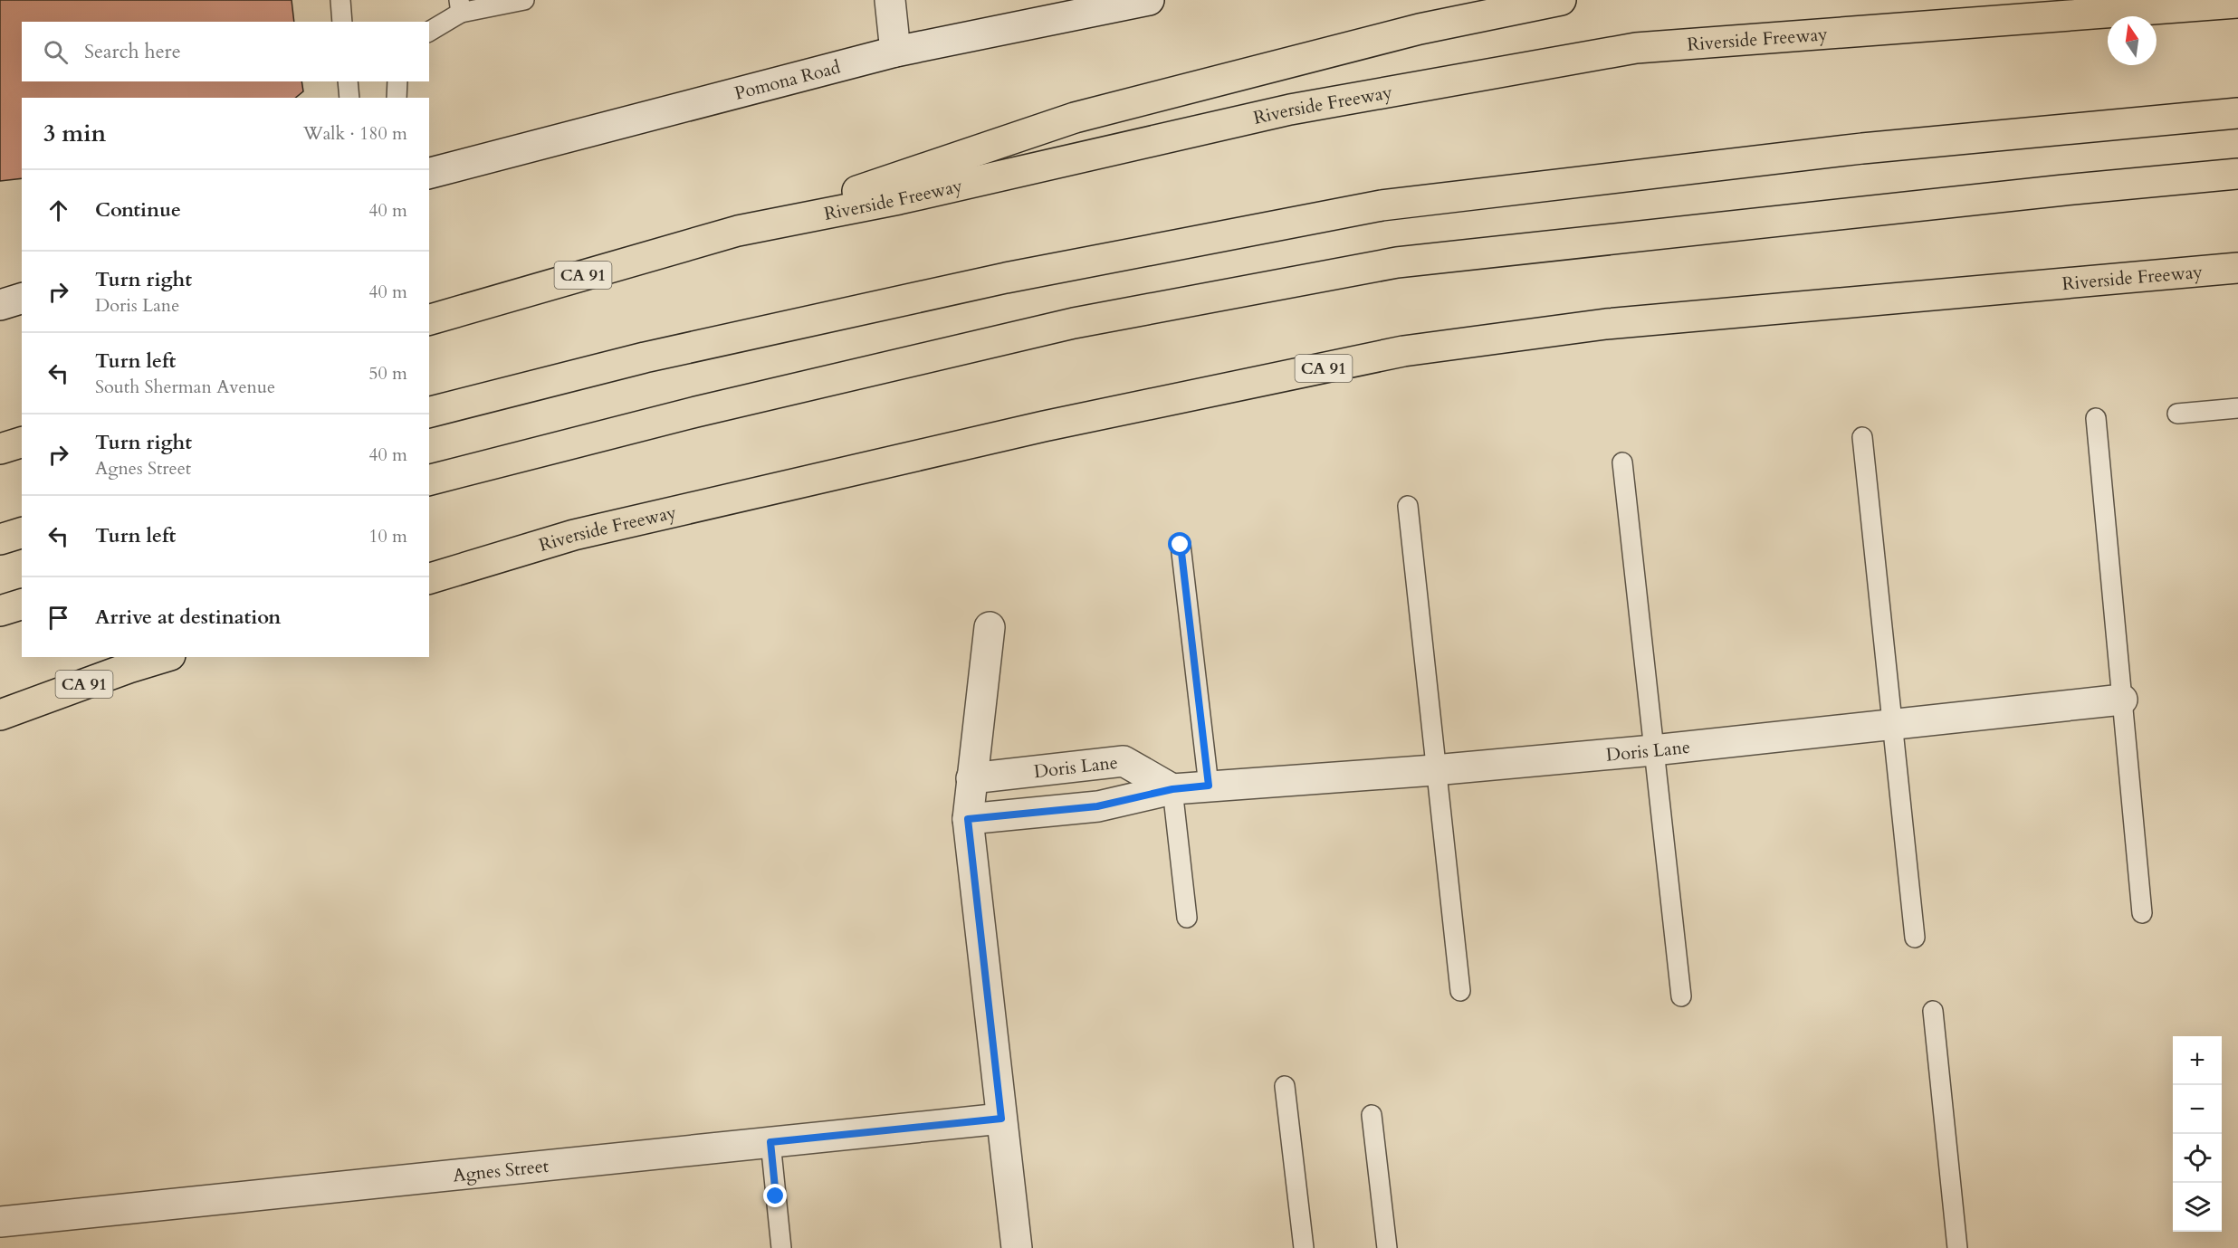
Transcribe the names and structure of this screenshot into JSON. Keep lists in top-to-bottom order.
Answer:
{
  "streets": {
    "highway": ["Riverside Freeway", "CA 91"],
    "street": ["Pomona Road", "Doris Lane", "Agnes Street"]
  },
  "north": "top",
  "page": {
    "search": "Search here",
    "heading": ["3 min", "Walk · 180 m"],
    "list": [
      ["Continue", "40 m"],
      ["Turn right", "Doris Lane", "40 m"],
      ["Turn left", "South Sherman Avenue", "50 m"],
      ["Turn right", "Agnes Street", "40 m"],
      ["Turn left", "10 m"],
      "Arrive at destination"
    ],
    "map_buttons": ["+", "−"]
  }
}
